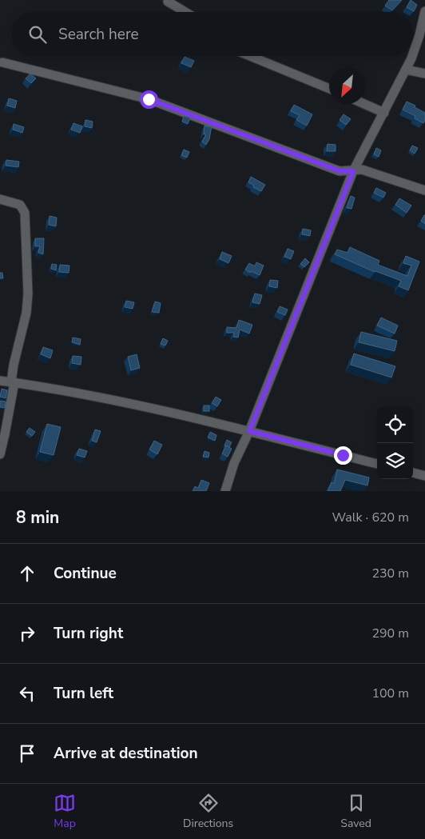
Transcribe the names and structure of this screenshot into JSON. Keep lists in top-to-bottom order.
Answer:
{
  "north": "bottom left",
  "page": {
    "search": "Search here",
    "heading": ["8 min", "Walk · 620 m"],
    "list": [
      ["Continue", "230 m"],
      ["Turn right", "290 m"],
      ["Turn left", "100 m"],
      "Arrive at destination"
    ],
    "nav": ["Map", "Directions", "Saved"]
  }
}
